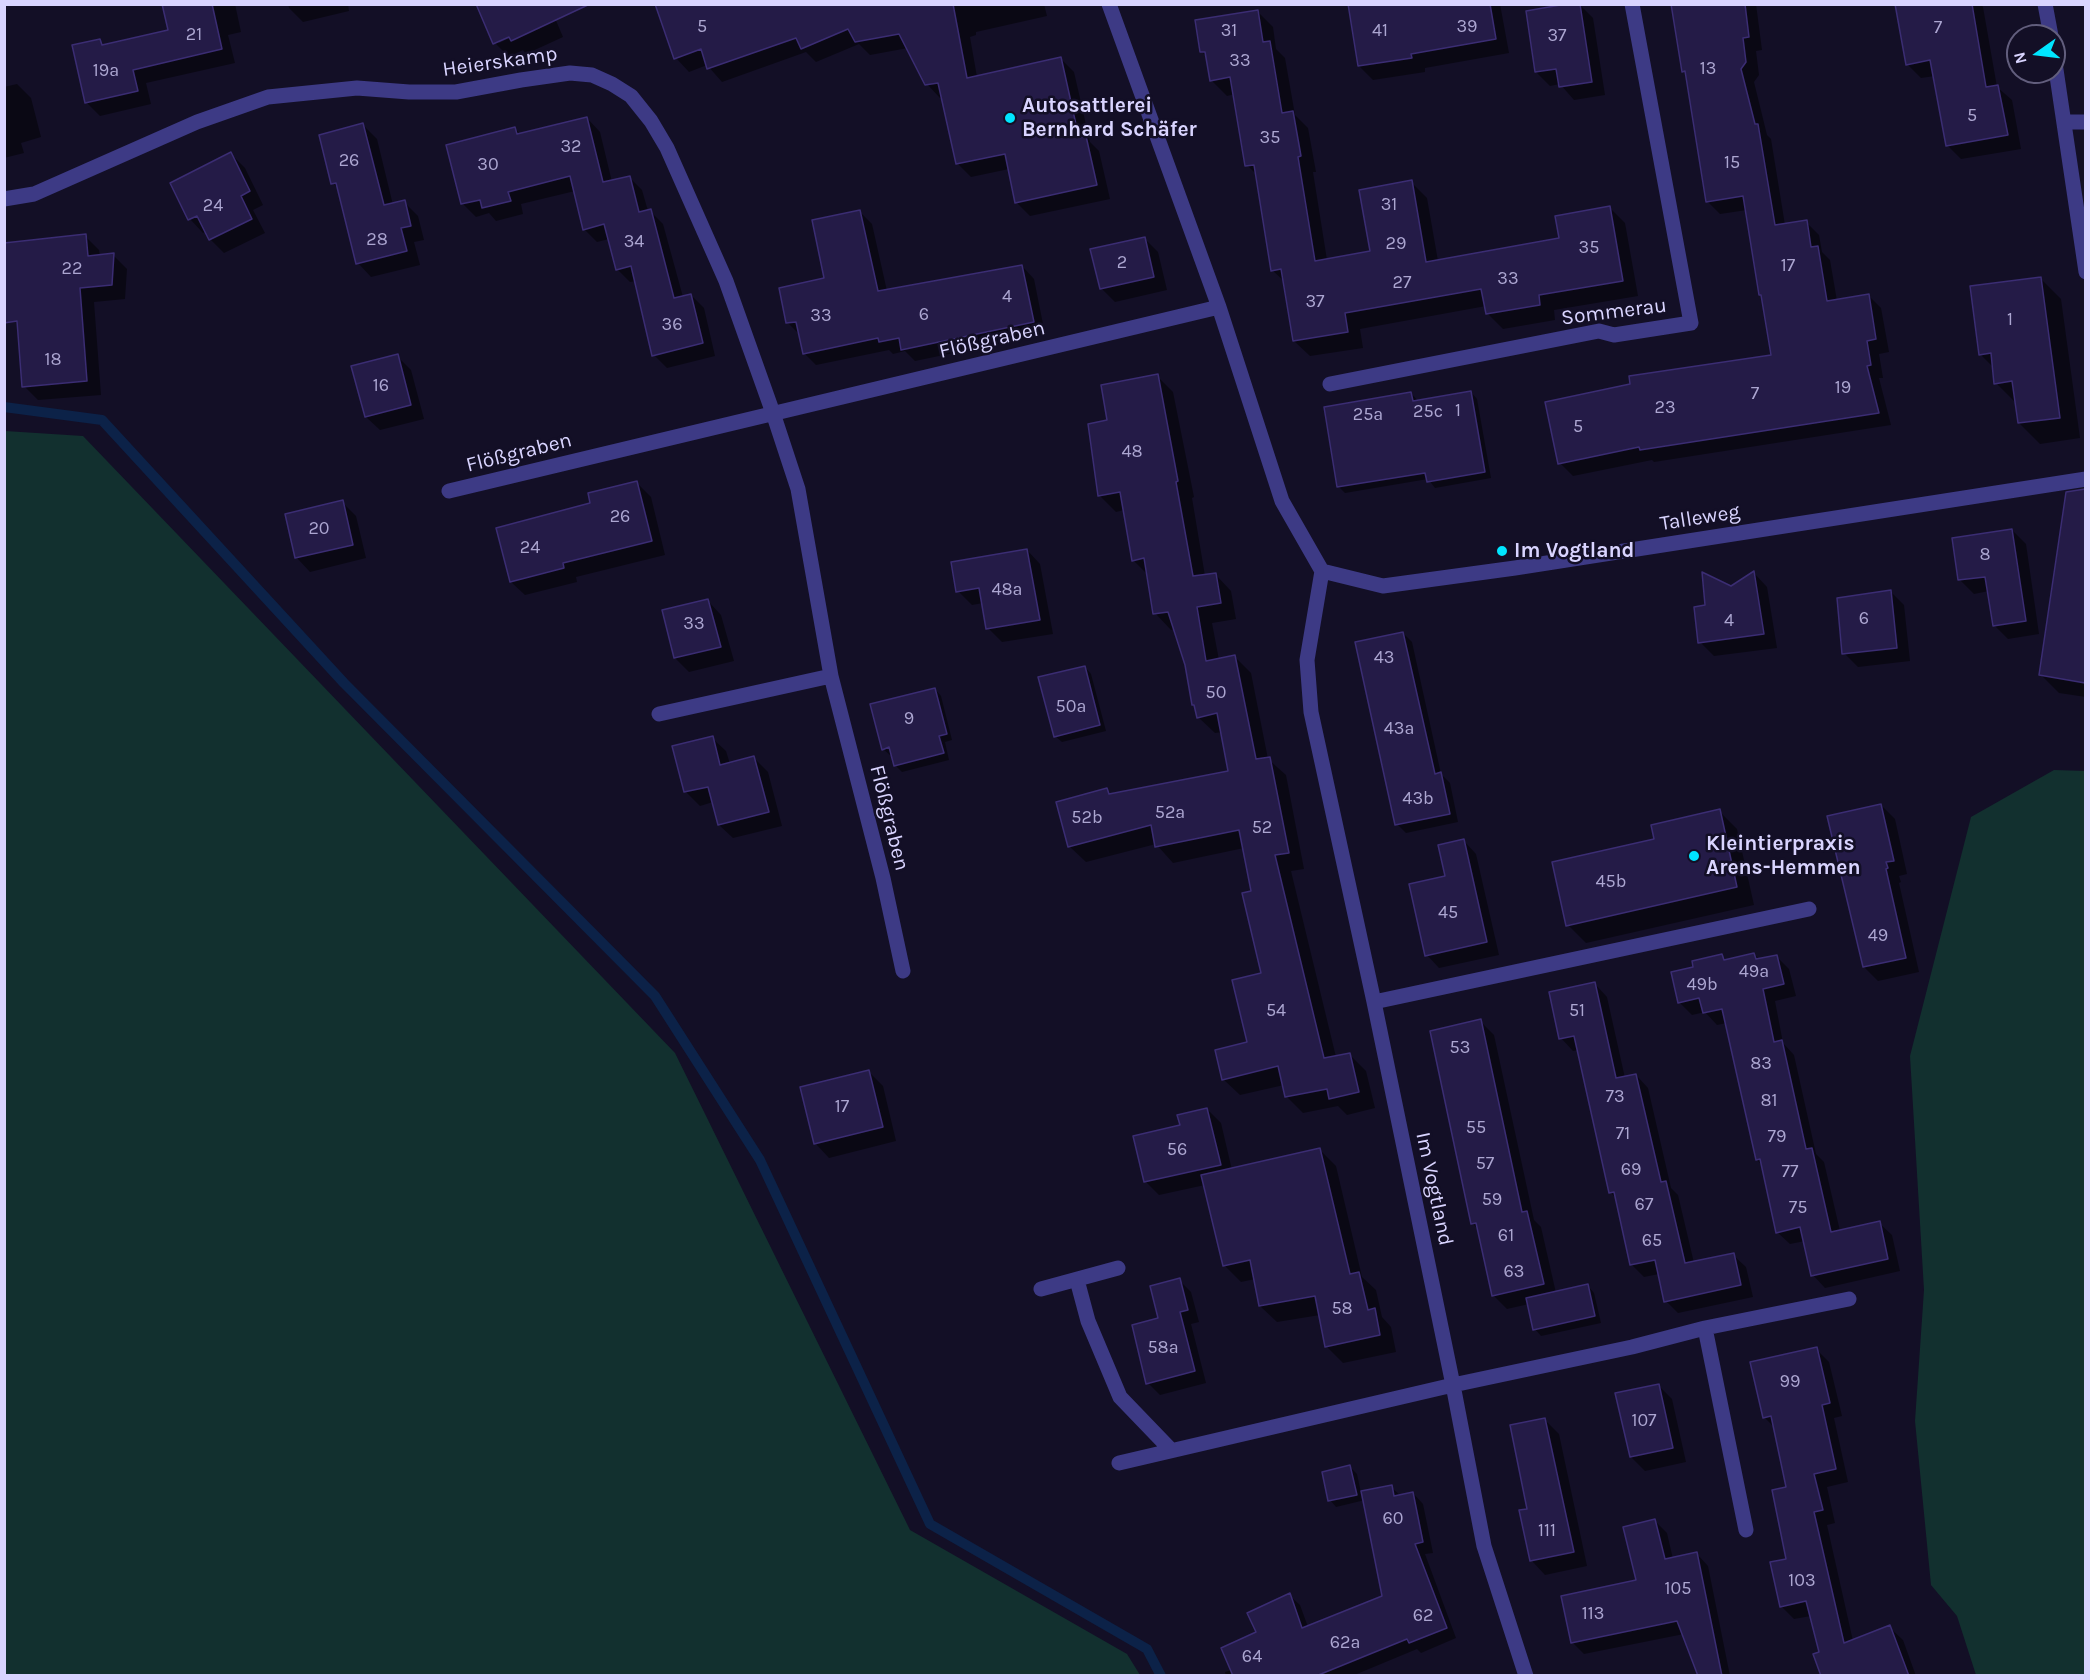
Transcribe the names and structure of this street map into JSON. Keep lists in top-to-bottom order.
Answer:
{
  "streets": {
    "street": [
      "Heierskamp",
      "Sommerau",
      "Flößgraben",
      "Talleweg",
      "Im Vogtland"
    ]
  },
  "crossings": [
    ["Heierskamp", "Flößgraben"],
    ["Talleweg", "Im Vogtland"]
  ],
  "places": ["Autosattlerei Bernhard Schäfer", "Im Vogtland", "Kleintierpraxis Arens-Hemmen"],
  "house_numbers": [
    "5",
    "39",
    "7",
    "31",
    "41",
    "21",
    "37",
    "33",
    "13",
    "19a",
    "5",
    "35",
    "32",
    "26",
    "15",
    "30",
    "31",
    "24",
    "28",
    "34",
    "29",
    "35",
    "2",
    "17",
    "22",
    "33",
    "27",
    "4",
    "37",
    "6",
    "33",
    "1",
    "36",
    "18",
    "16",
    "19",
    "7",
    "23",
    "1",
    "25c",
    "25a",
    "5",
    "48",
    "26",
    "20",
    "24",
    "8",
    "48a",
    "6",
    "4",
    "33",
    "43",
    "50",
    "50a",
    "9",
    "43a",
    "43b",
    "52a",
    "52b",
    "52",
    "45b",
    "45",
    "49",
    "49a",
    "49b",
    "54",
    "51",
    "53",
    "83",
    "73",
    "81",
    "17",
    "55",
    "71",
    "79",
    "56",
    "57",
    "69",
    "77",
    "59",
    "67",
    "75",
    "61",
    "65",
    "63",
    "58",
    "58a",
    "99",
    "107",
    "60",
    "111",
    "103",
    "105",
    "113",
    "62",
    "62a",
    "64"
  ],
  "north": "left"
}
